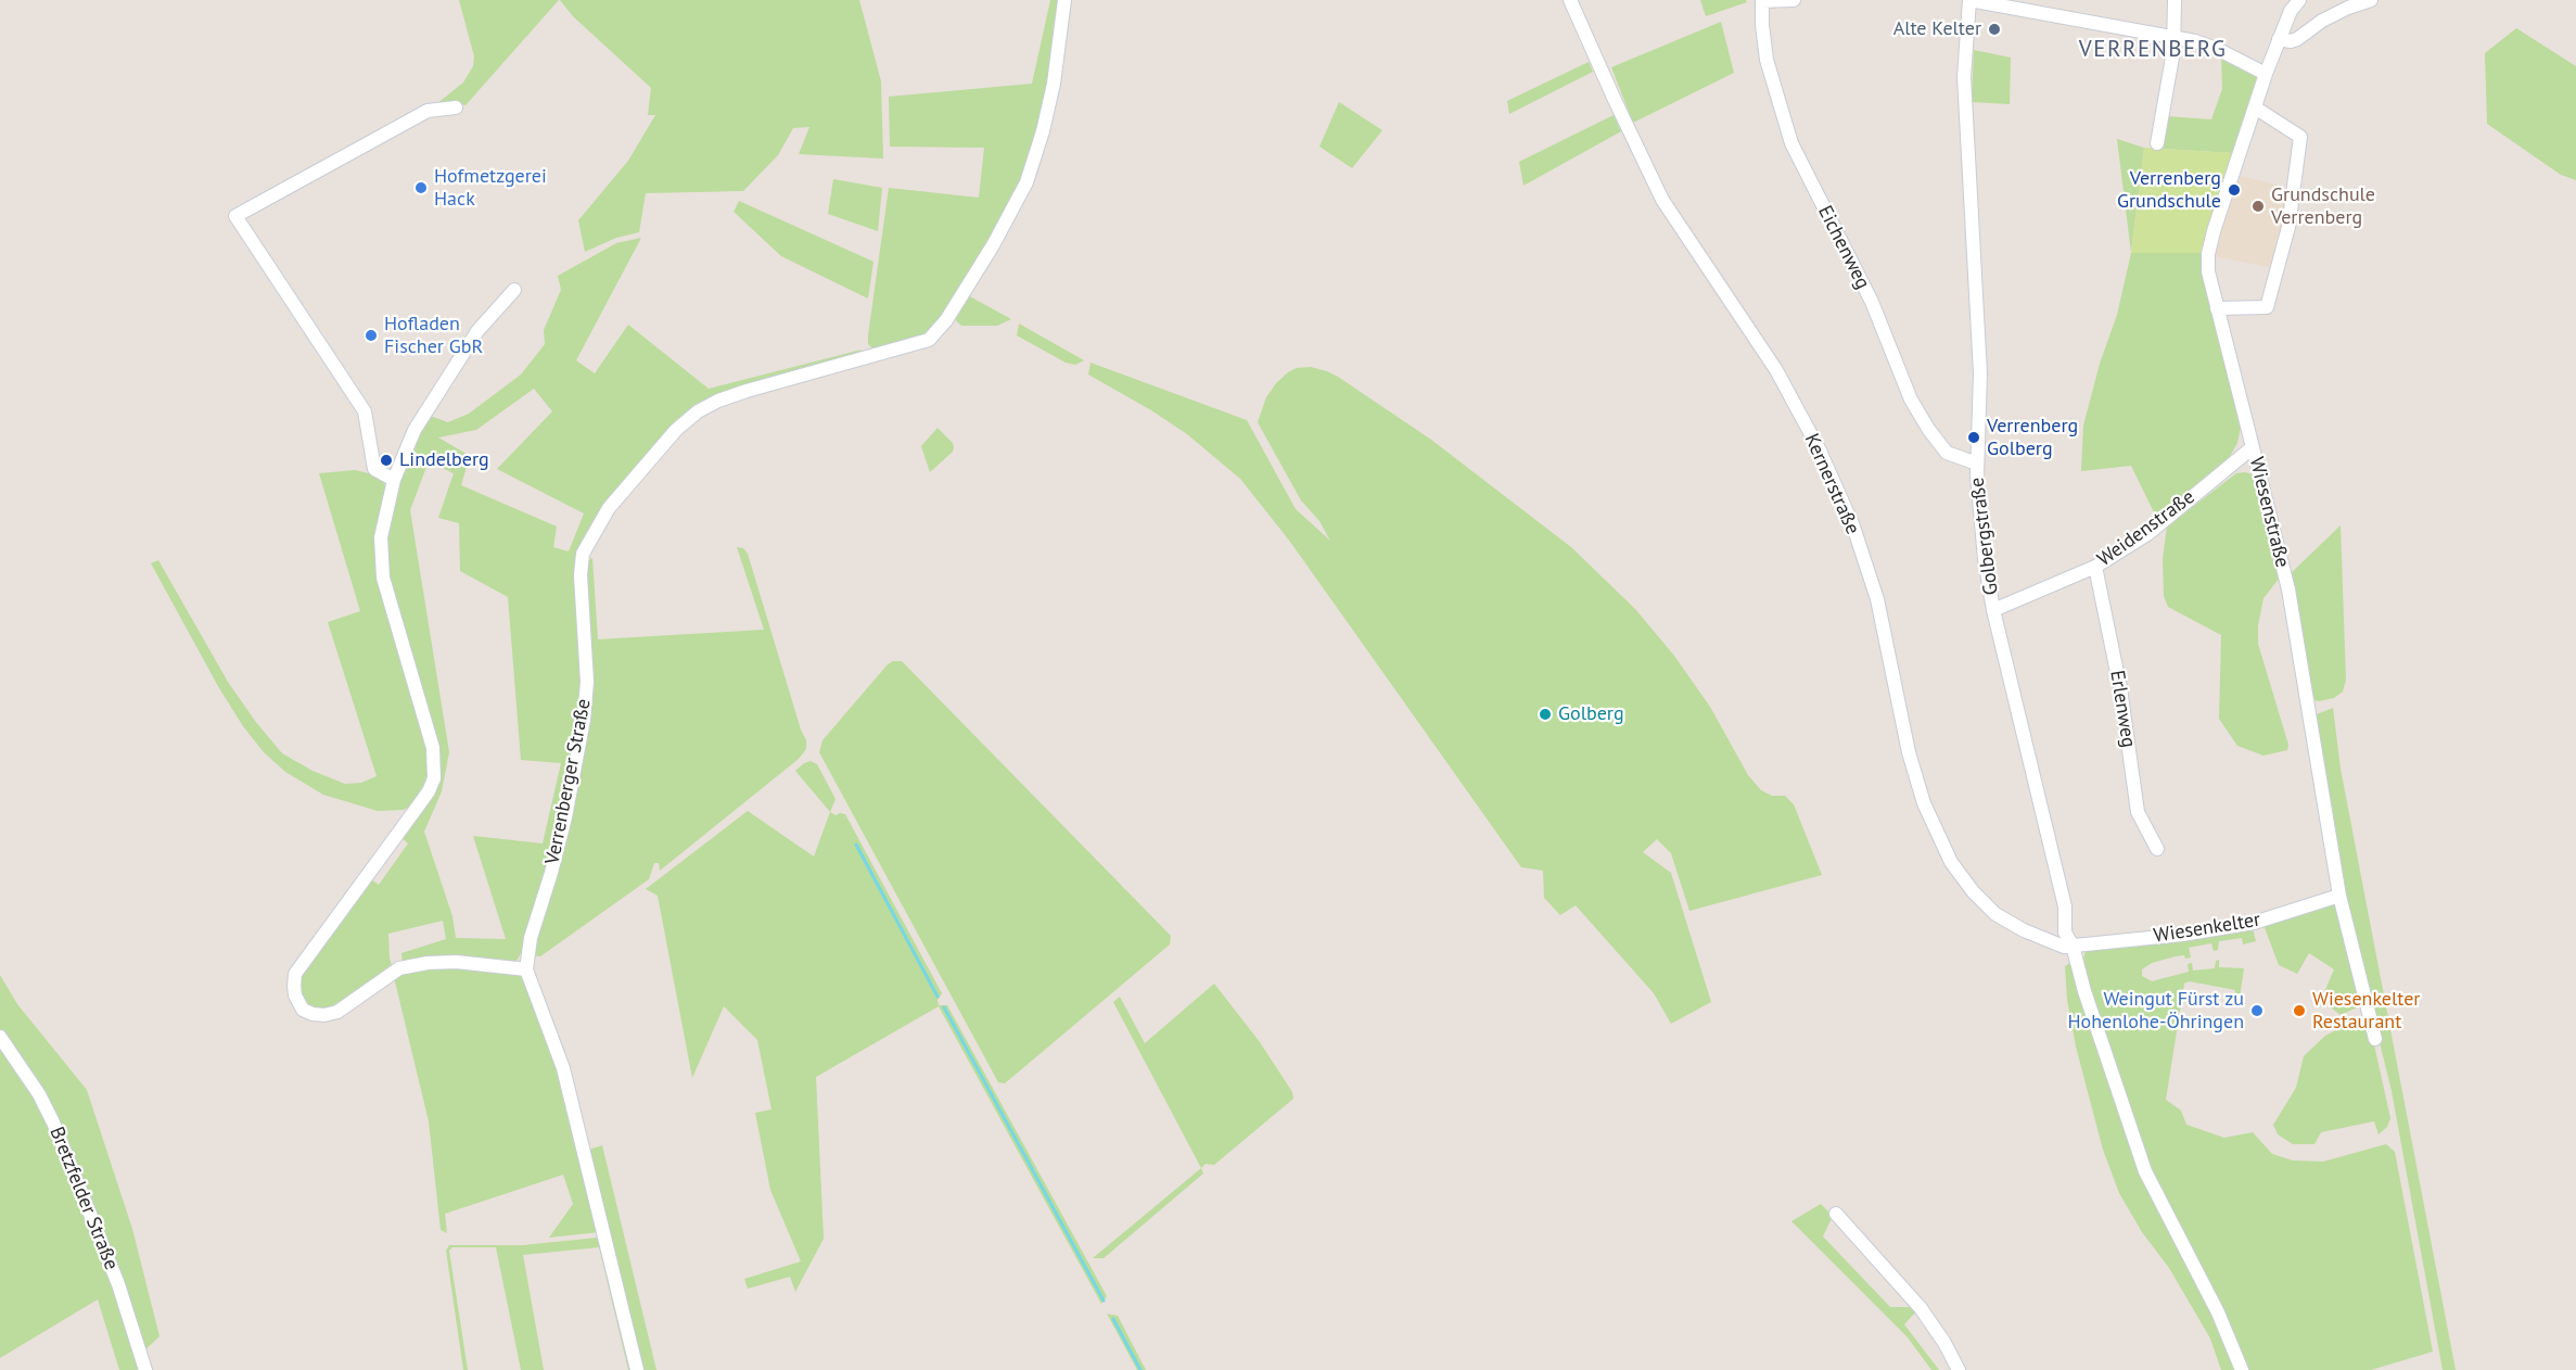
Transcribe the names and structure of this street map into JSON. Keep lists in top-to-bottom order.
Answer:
{
  "streets": {
    "street": [
      "Eichenweg",
      "Kernerstraße",
      "Wiesenstraße",
      "Weidenstraße",
      "Golbergstraße",
      "Erlenweg",
      "Verrenberger Straße",
      "Wiesenkelter",
      "Bretzfelder Straße"
    ]
  },
  "crossings": [
    ["Eichenweg", "Golbergstraße"],
    ["Kernerstraße", "Golbergstraße"],
    ["Kernerstraße", "Wiesenkelter"],
    ["Wiesenstraße", "Weidenstraße"],
    ["Wiesenstraße", "Wiesenkelter"],
    ["Weidenstraße", "Golbergstraße"],
    ["Weidenstraße", "Erlenweg"],
    ["Golbergstraße", "Wiesenkelter"]
  ],
  "districts": ["VERRENBERG"],
  "places": [
    "Alte Kelter",
    "Hofmetzgerei Hack",
    "Verrenberg Grundschule",
    "Grundschule Verrenberg",
    "Hofladen Fischer GbR",
    "Verrenberg Golberg",
    "Lindelberg",
    "Golberg",
    "Weingut Fürst zu Hohenlohe-Öhringen",
    "Wiesenkelter Restaurant"
  ]
}
